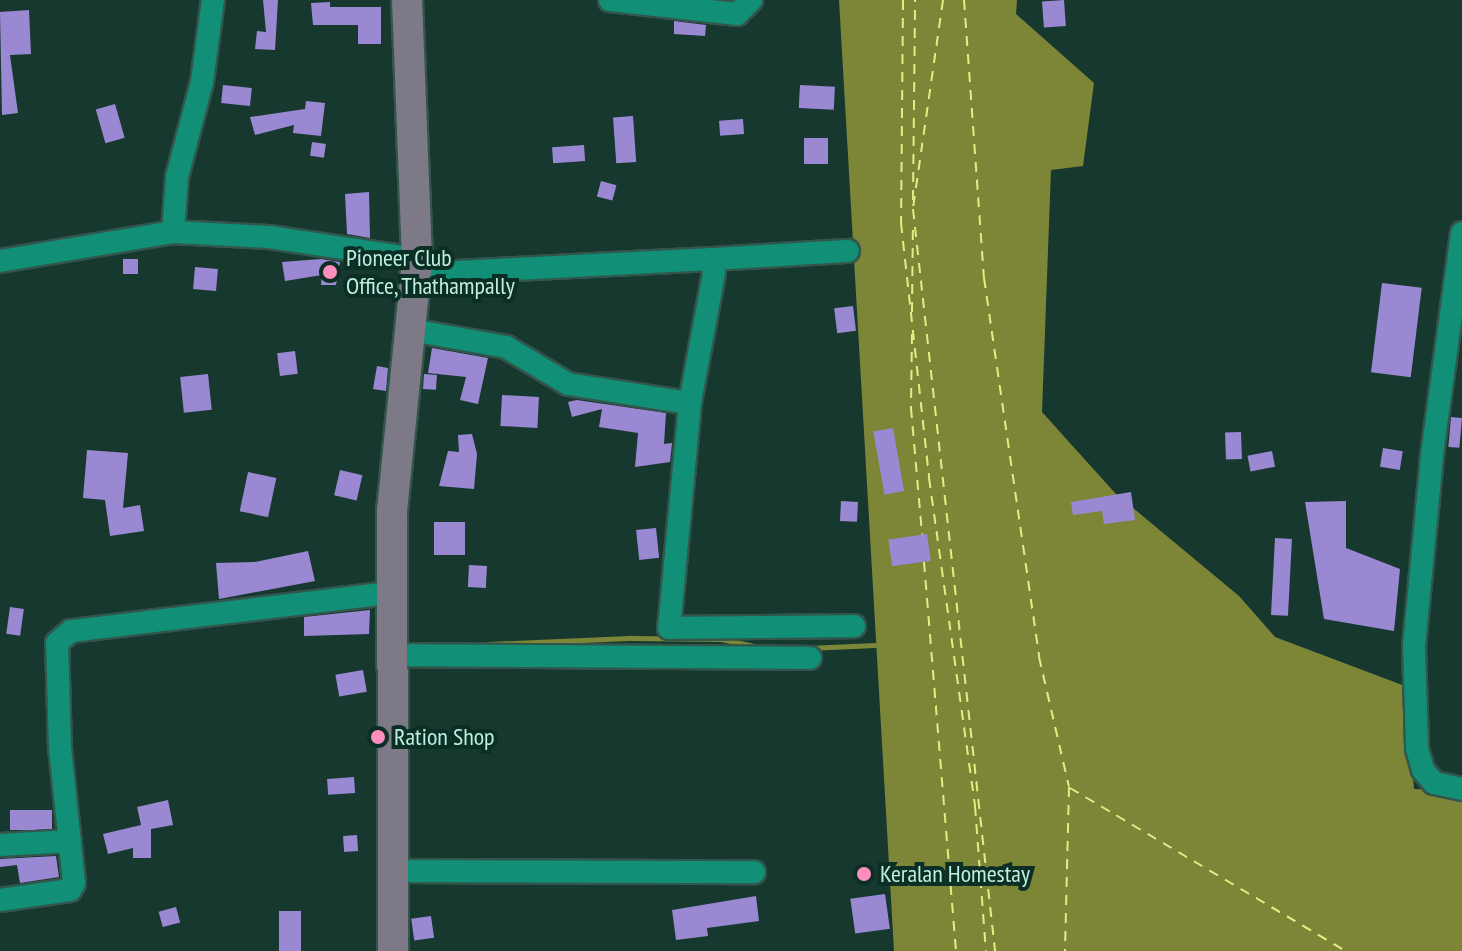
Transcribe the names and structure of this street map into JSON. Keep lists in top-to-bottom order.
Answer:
{
  "places": ["Pioneer Club Office, Thathampally", "Ration Shop", "Keralan Homestay"]
}
